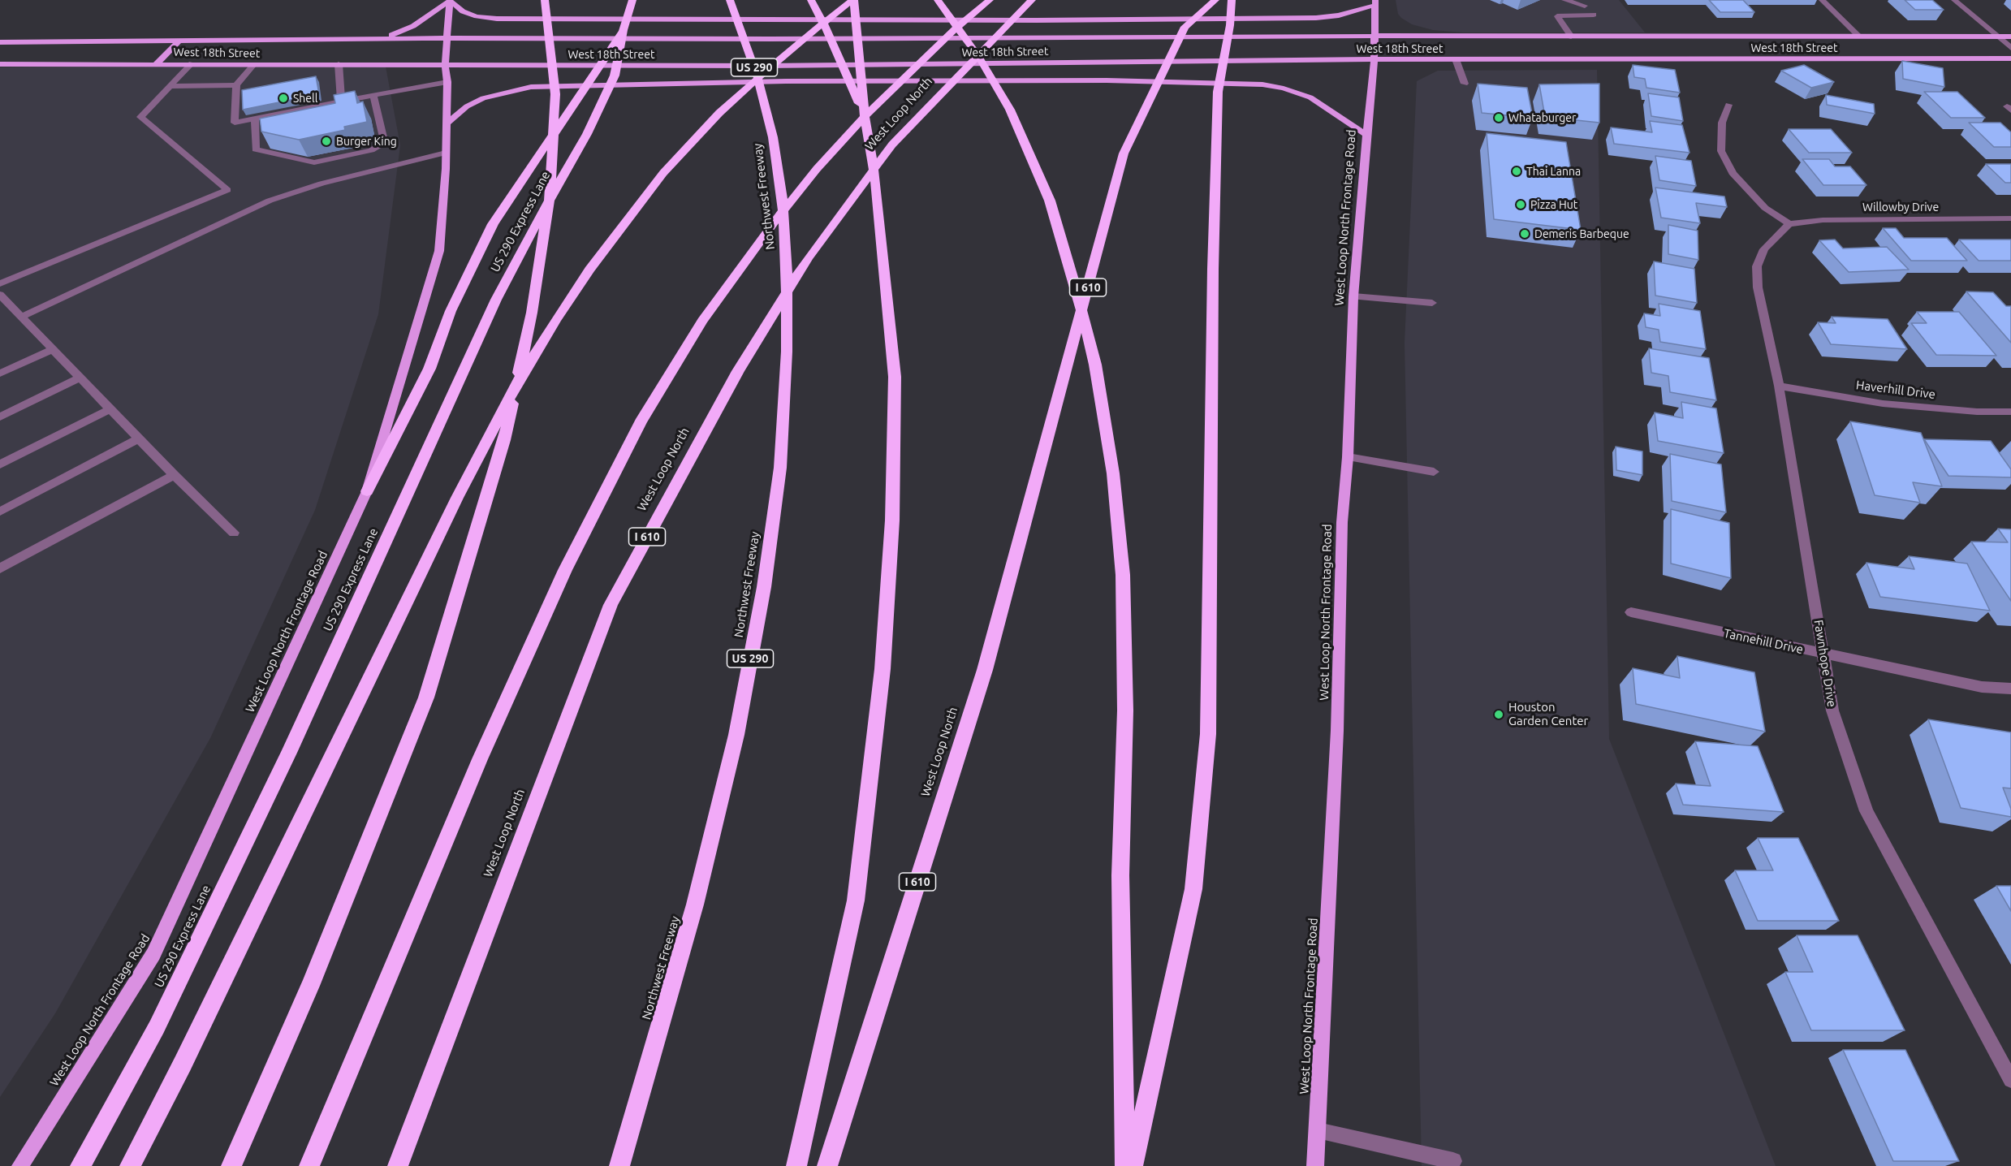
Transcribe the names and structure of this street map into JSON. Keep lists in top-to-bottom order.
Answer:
{
  "streets": {
    "highway": [
      "US 290",
      "West Loop North",
      "Northwest Freeway",
      "US 290 Express Lane",
      "I 610"
    ],
    "main road": ["West 18th Street", "West Loop North Frontage Road"],
    "street": [
      "Willowby Drive",
      "Haverhill Drive",
      "Tannehill Drive",
      "Fawnhope Drive"
    ]
  },
  "crossings": [
    ["West 18th Street", "West Loop North Frontage Road"],
    ["Willowby Drive", "Fawnhope Drive"],
    ["Haverhill Drive", "Fawnhope Drive"],
    ["Tannehill Drive", "Fawnhope Drive"]
  ],
  "places": [
    "Shell",
    "Whataburger",
    "Burger King",
    "Thai Lanna",
    "Pizza Hut",
    "Demeris Barbeque",
    "Houston Garden Center"
  ]
}
